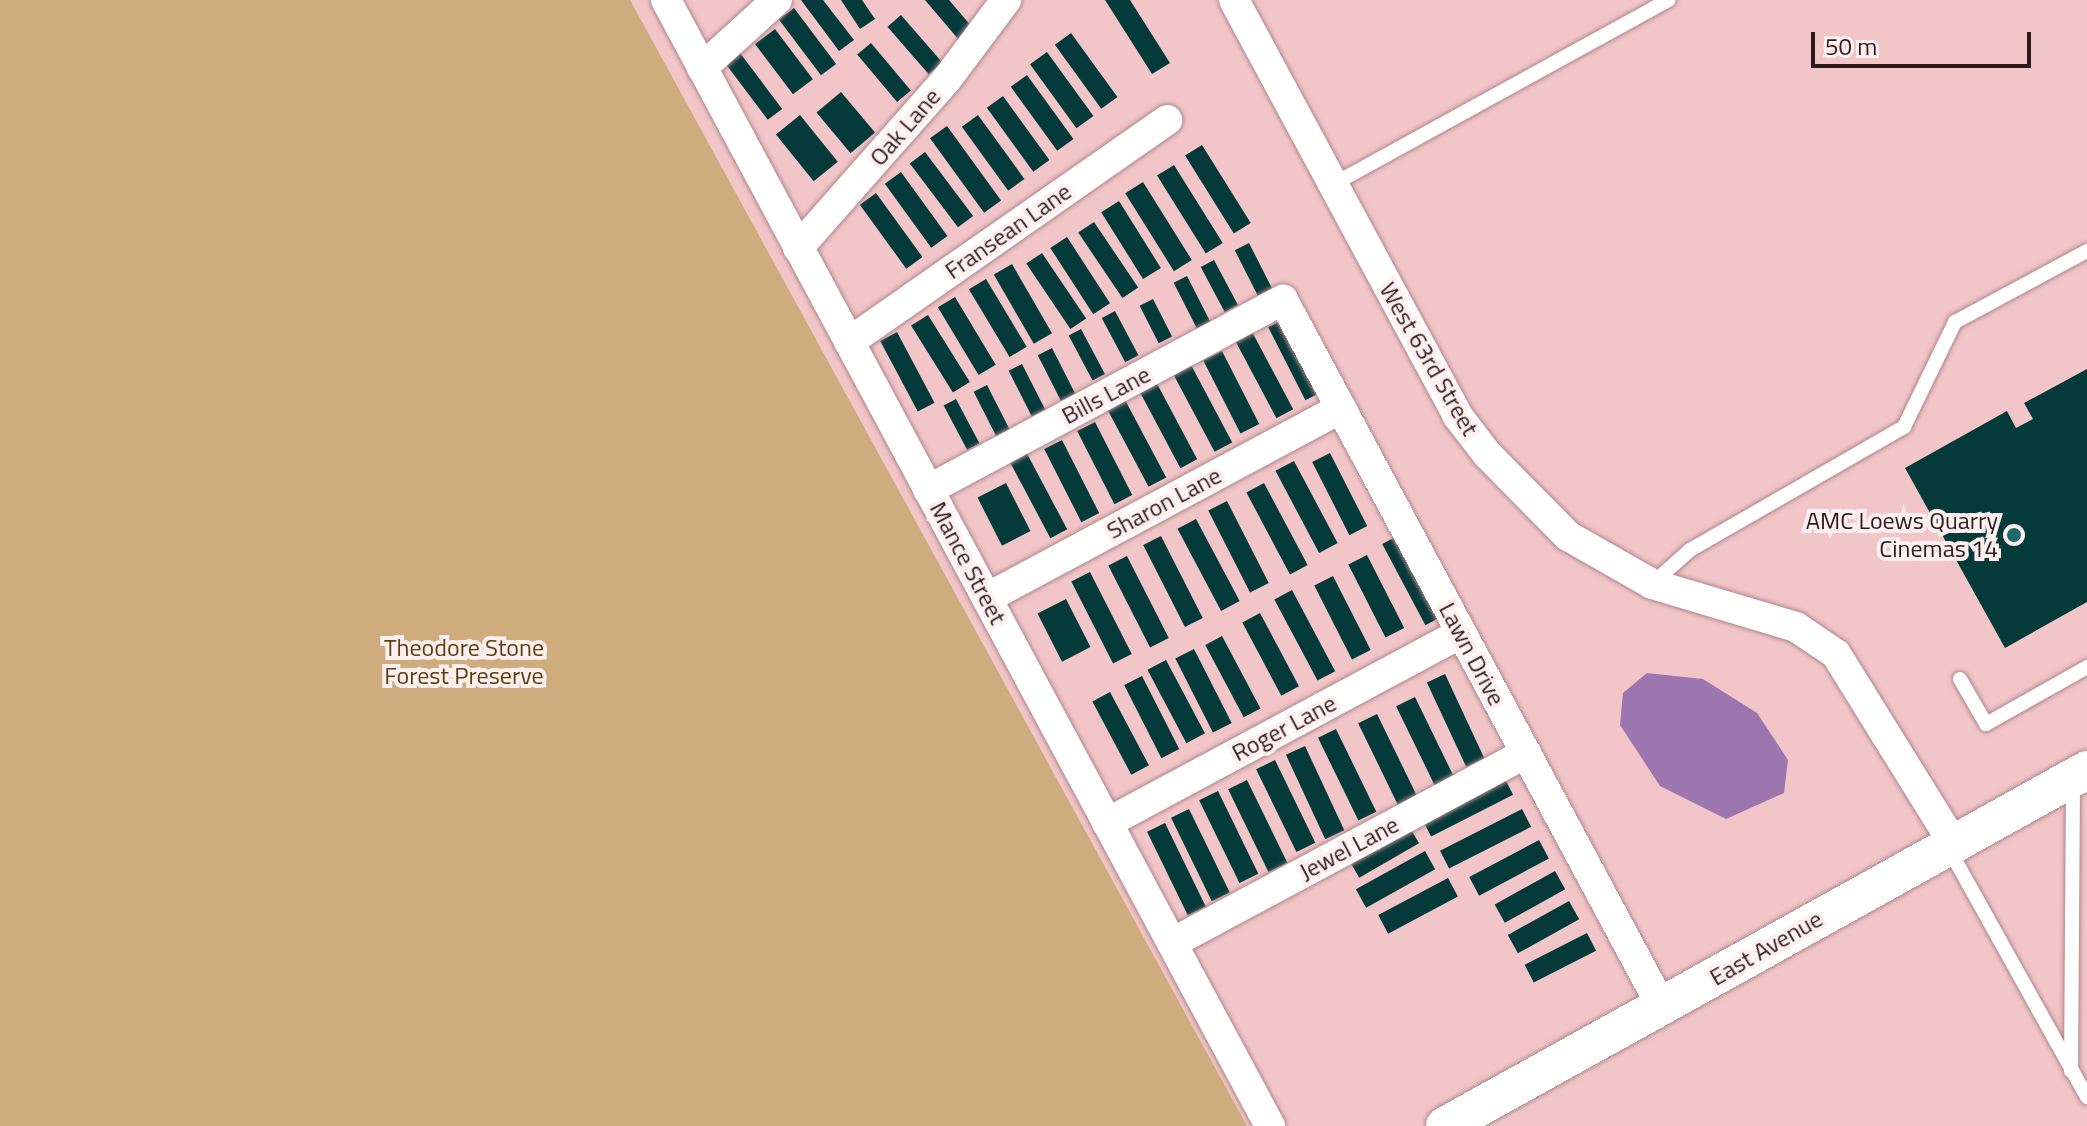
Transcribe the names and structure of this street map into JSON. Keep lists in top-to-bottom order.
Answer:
{
  "streets": {
    "street": [
      "Oak Lane",
      "Fransean Lane",
      "West 63rd Street",
      "Bills Lane",
      "Sharon Lane",
      "Mance Street",
      "Lawn Drive",
      "Roger Lane",
      "Jewel Lane",
      "East Avenue"
    ]
  },
  "crossings": [
    ["Oak Lane", "Mance Street"],
    ["Fransean Lane", "Mance Street"],
    ["West 63rd Street", "East Avenue"],
    ["Bills Lane", "Mance Street"],
    ["Bills Lane", "Lawn Drive"],
    ["Sharon Lane", "Mance Street"],
    ["Sharon Lane", "Lawn Drive"],
    ["Mance Street", "Roger Lane"],
    ["Mance Street", "Jewel Lane"],
    ["Lawn Drive", "Roger Lane"],
    ["Lawn Drive", "Jewel Lane"],
    ["Lawn Drive", "East Avenue"]
  ],
  "parks": ["Theodore Stone Forest Preserve"],
  "places": ["AMC Loews Quarry Cinemas 14"],
  "scale_bar": "50 m"
}
